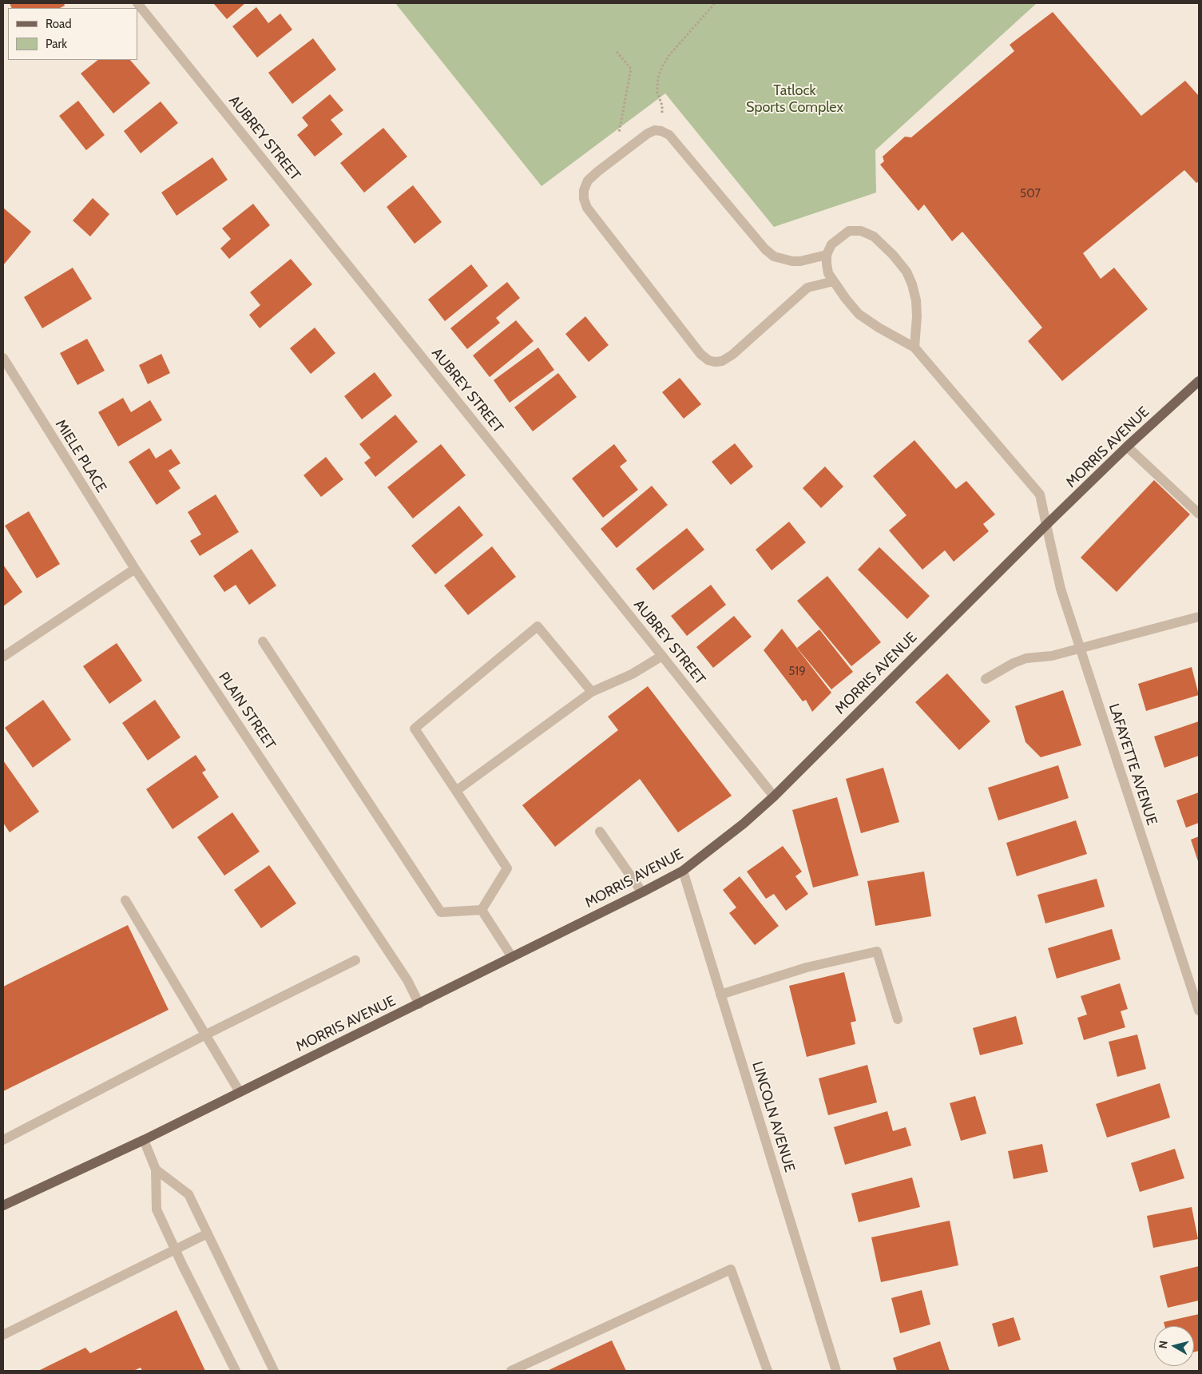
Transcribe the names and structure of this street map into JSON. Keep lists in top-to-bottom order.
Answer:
{
  "streets": {
    "main road": ["MORRIS AVENUE"],
    "street": [
      "AUBREY STREET",
      "MIELE PLACE",
      "PLAIN STREET",
      "LAFAYETTE AVENUE",
      "LINCOLN AVENUE"
    ]
  },
  "crossings": [
    ["AUBREY STREET", "MORRIS AVENUE"],
    ["MORRIS AVENUE", "PLAIN STREET"],
    ["MORRIS AVENUE", "LAFAYETTE AVENUE"],
    ["MORRIS AVENUE", "LINCOLN AVENUE"],
    ["MIELE PLACE", "PLAIN STREET"]
  ],
  "parks": ["Tatlock Sports Complex"],
  "house_numbers": ["507", "519"],
  "legend": ["Road", "Park"],
  "north": "left"
}
